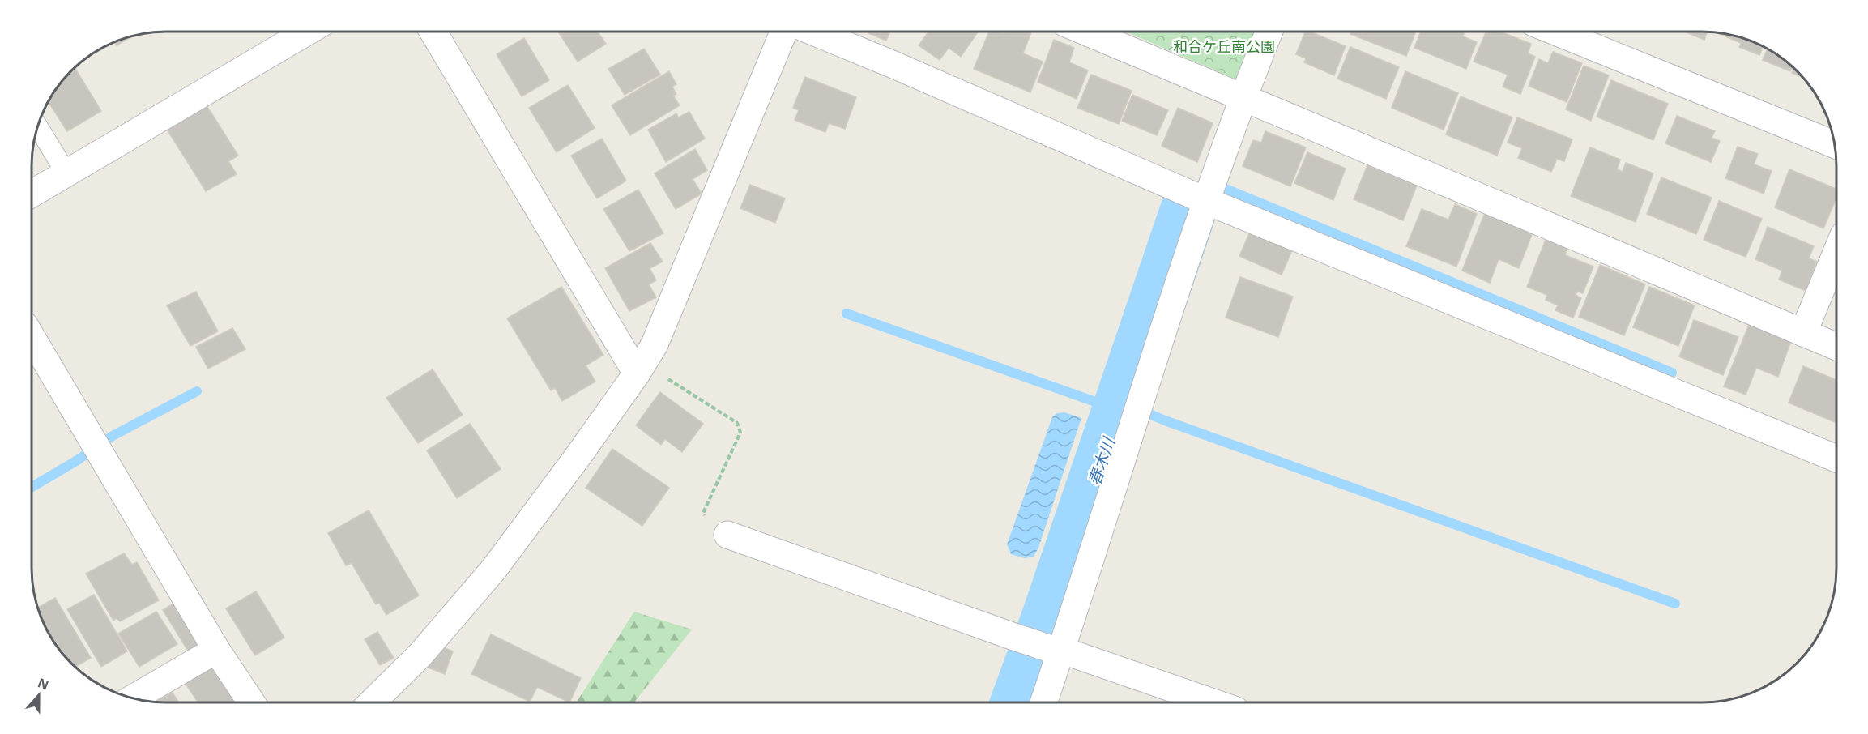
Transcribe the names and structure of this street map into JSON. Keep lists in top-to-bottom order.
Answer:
{
  "water": ["春木川"],
  "parks": ["和合ケ丘南公園"],
  "north": "top"
}
